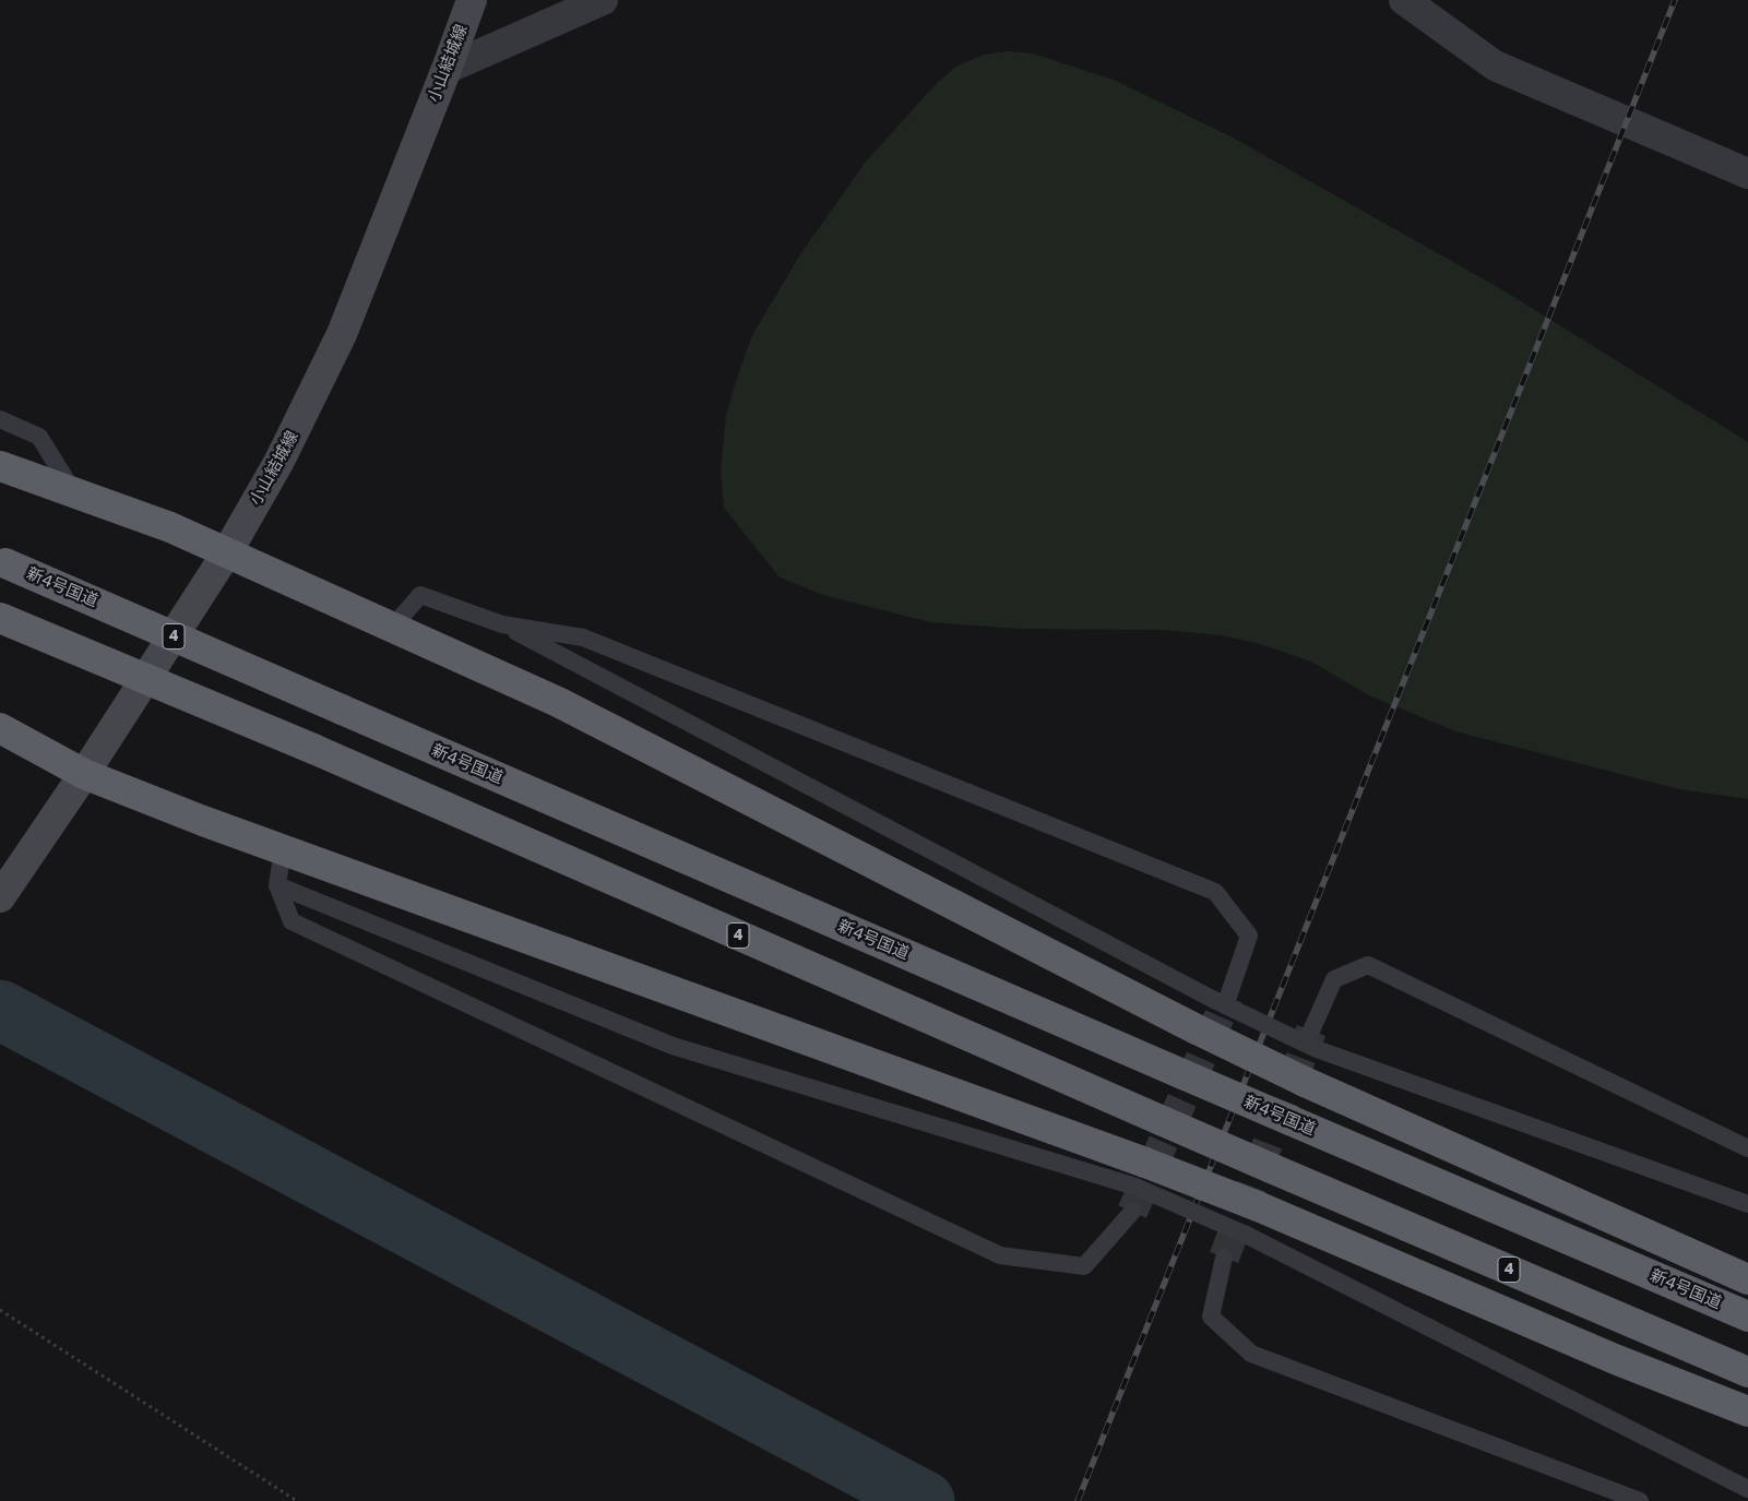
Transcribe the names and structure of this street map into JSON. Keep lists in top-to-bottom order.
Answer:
{
  "streets": {
    "highway": ["新4号国道", "4"],
    "main road": ["小山結城線"]
  }
}
